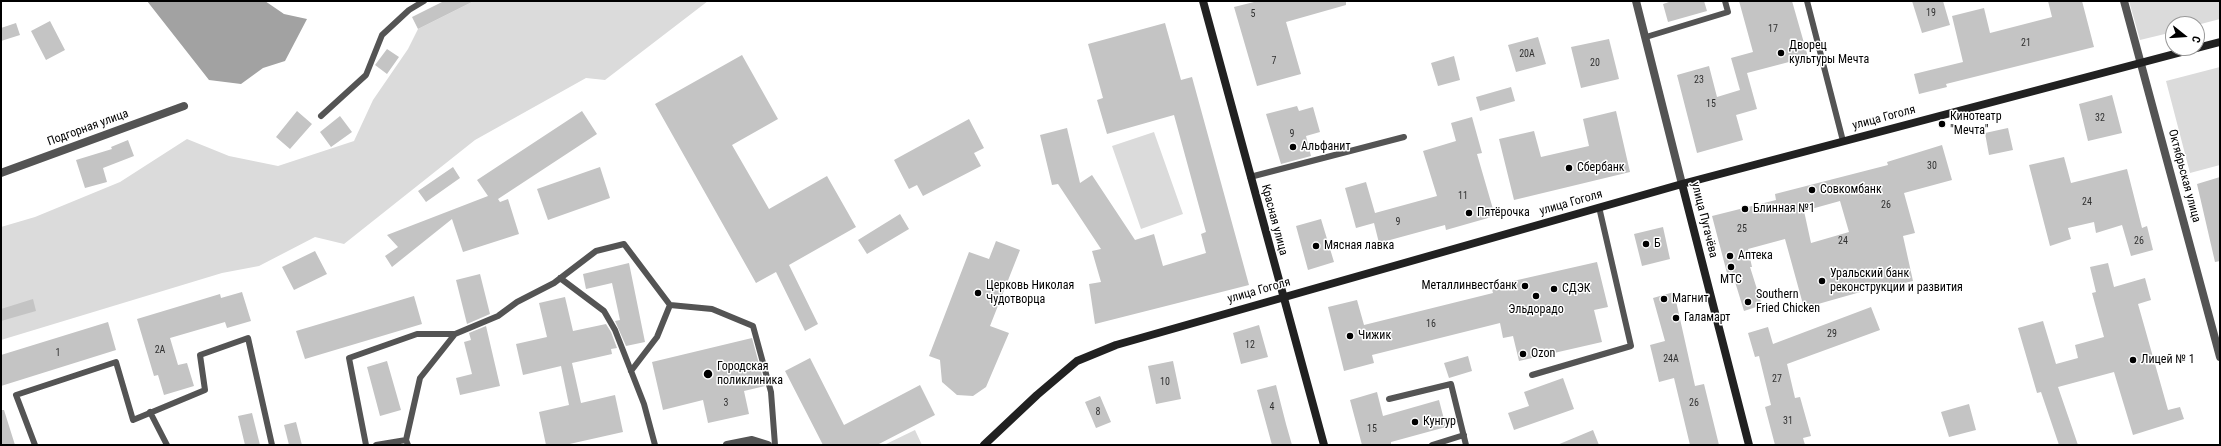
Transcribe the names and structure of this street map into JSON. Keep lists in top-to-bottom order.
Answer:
{
  "streets": {
    "street": [
      "улица Гоголя",
      "Подгорная улица",
      "Октябрьская улица",
      "Красная улица",
      "улица Пугачёва"
    ]
  },
  "crossings": [
    ["улица Гоголя", "Октябрьская улица"],
    ["улица Гоголя", "Красная улица"],
    ["улица Гоголя", "улица Пугачёва"]
  ],
  "places": [
    "Дворец культуры Мечта",
    "Кинотеатр \"Мечта\"",
    "Альфанит",
    "Сбербанк",
    "Совкомбанк",
    "Блинная №1",
    "Пятёрочка",
    "Б",
    "Мясная лавка",
    "Аптека",
    "МТС",
    "Уральский банк реконструкции и развития",
    "Металлинвестбанк",
    "СДЭК",
    "Церковь Николая Чудотворца",
    "Эльдорадо",
    "Магнит",
    "Southern Fried Chicken",
    "Галамарт",
    "Чижик",
    "Ozon",
    "Лицей № 1",
    "Городская поликлиника",
    "Кунгур"
  ],
  "house_numbers": [
    "19",
    "5",
    "17",
    "21",
    "20А",
    "7",
    "20",
    "23",
    "15",
    "32",
    "9",
    "30",
    "11",
    "24",
    "26",
    "9",
    "25",
    "24",
    "26",
    "16",
    "29",
    "12",
    "2А",
    "1",
    "24А",
    "27",
    "10",
    "3",
    "26",
    "4",
    "8",
    "31",
    "15"
  ],
  "north": "right"
}
